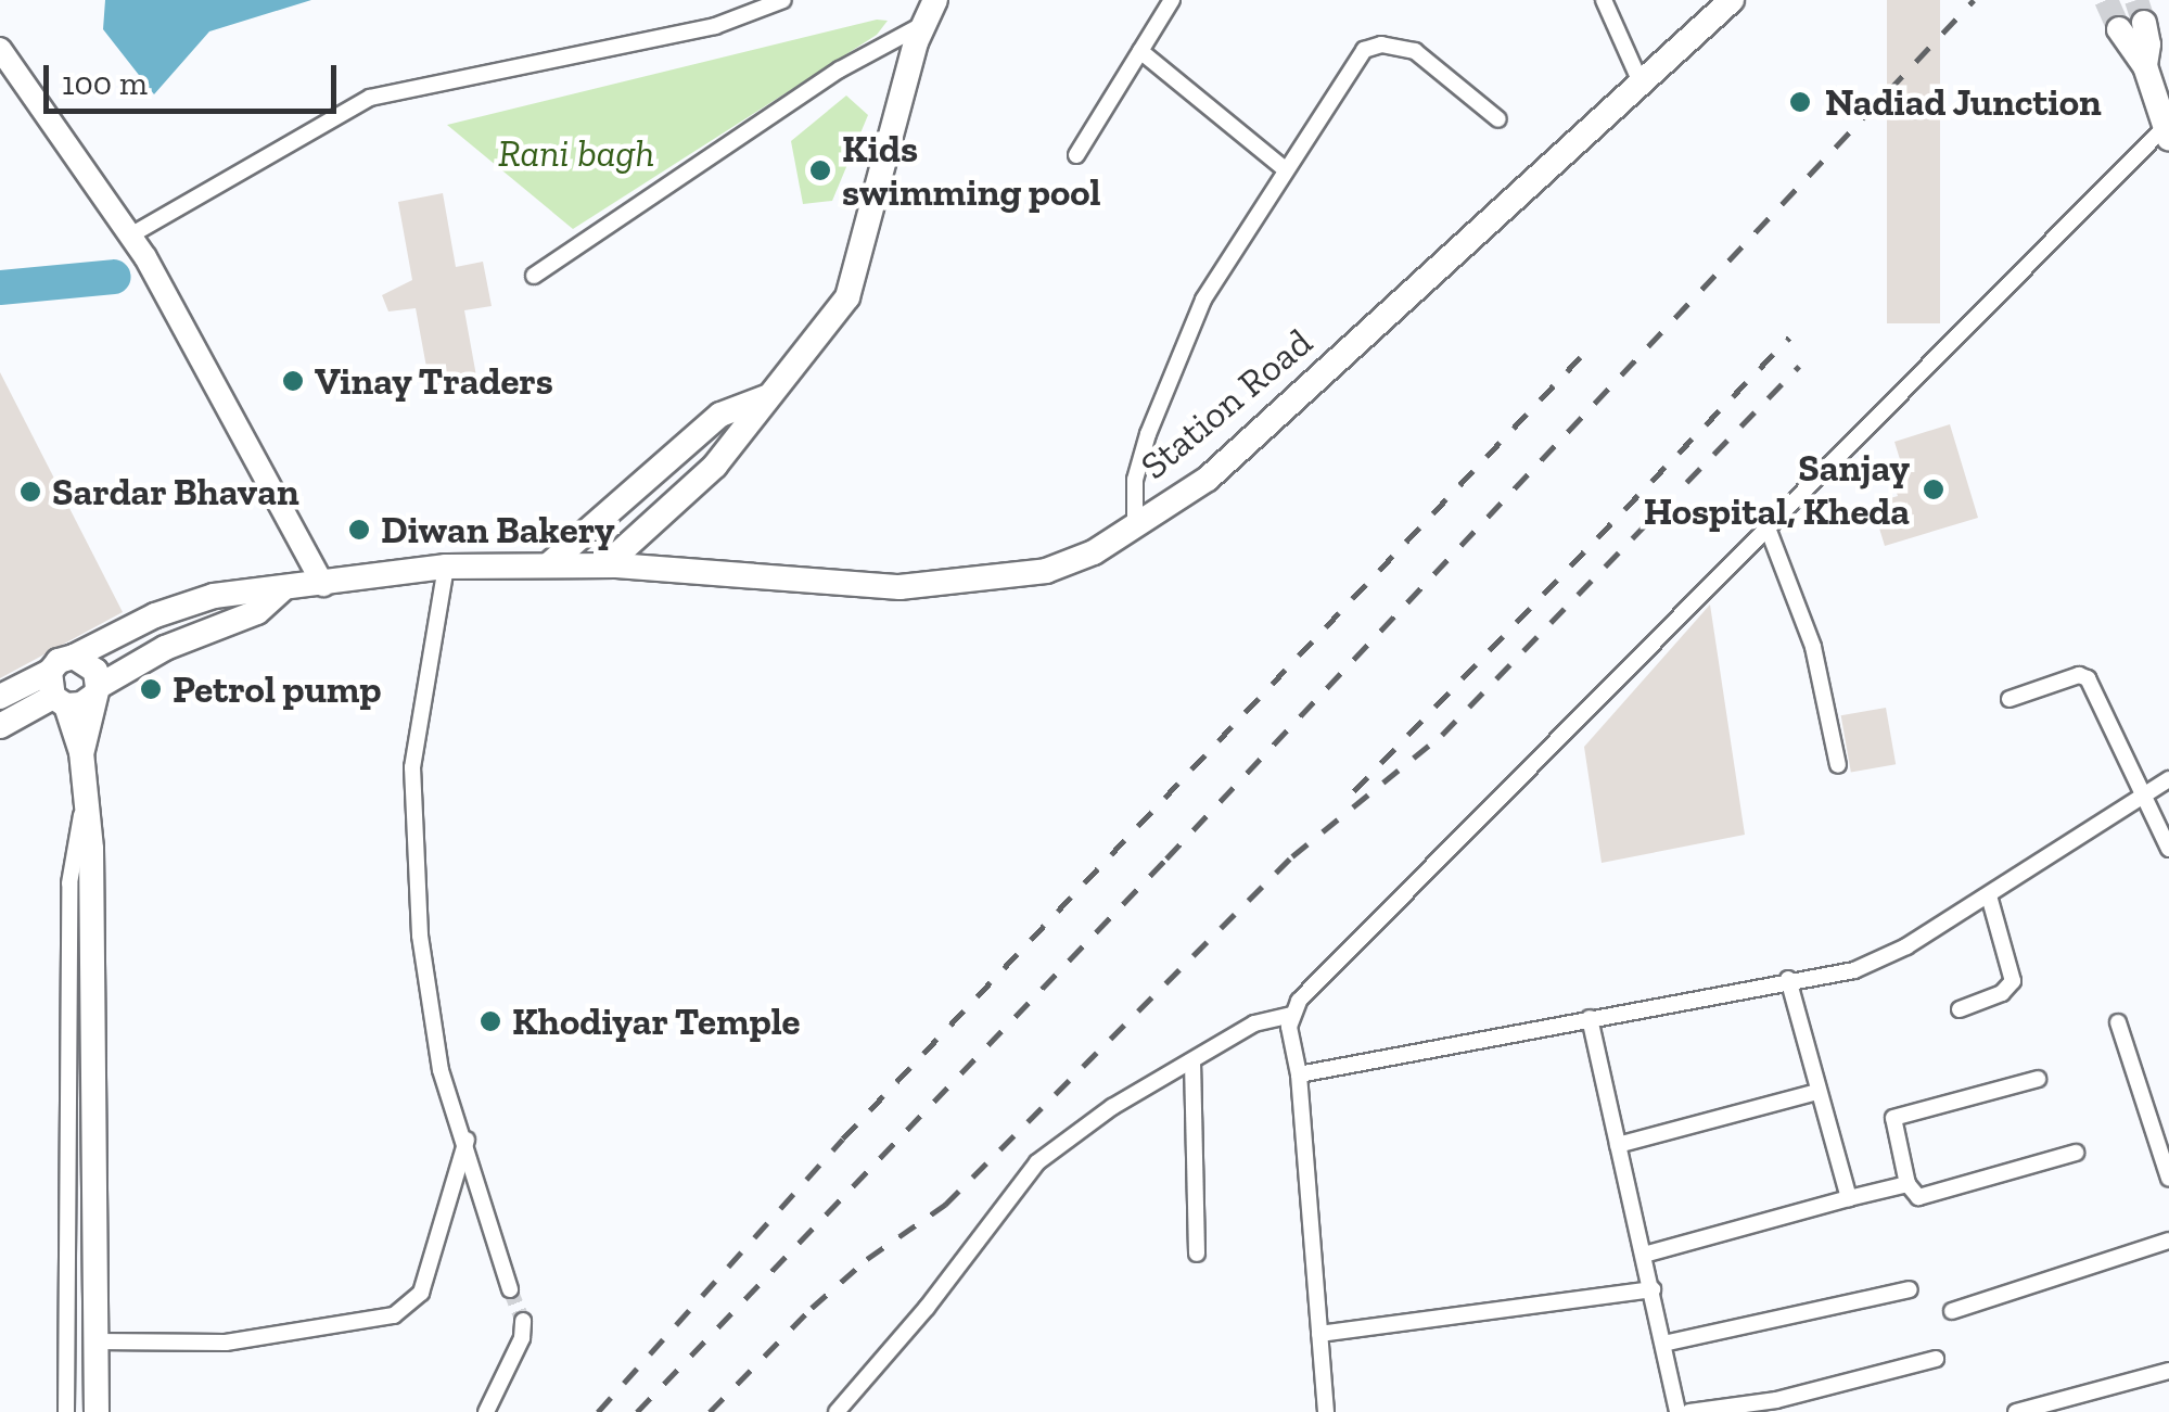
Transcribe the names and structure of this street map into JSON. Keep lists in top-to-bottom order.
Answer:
{
  "streets": {
    "main road": ["Station Road"]
  },
  "parks": ["Rani bagh"],
  "places": [
    "Nadiad Junction",
    "Kids swimming pool",
    "Vinay Traders",
    "Sanjay Hospital, Kheda",
    "Sardar Bhavan",
    "Diwan Bakery",
    "Petrol pump",
    "Khodiyar Temple"
  ],
  "scale_bar": "100 m"
}
